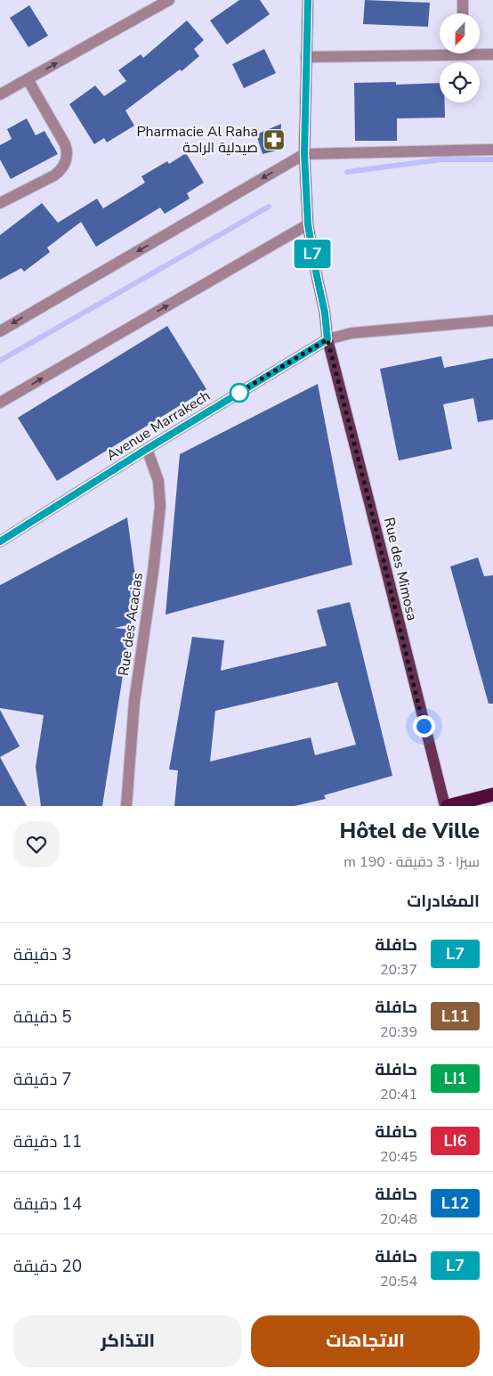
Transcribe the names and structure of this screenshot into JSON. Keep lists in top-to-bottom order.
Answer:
{
  "streets": {
    "main road": ["Rue des Mimosa"],
    "street": ["Avenue Marrakech", "Rue des Acacias"]
  },
  "crossings": [
    ["Avenue Marrakech", "Rue des Mimosa"],
    ["Avenue Marrakech", "Rue des Acacias"]
  ],
  "places": {
    "pharmacy": ["Pharmacie Al Raha صيدلية الراحة"]
  },
  "lines": ["bus line L7"],
  "north": "bottom",
  "page": {
    "on_map": "L7",
    "heading": [
      ["Hôtel de Ville", "سيرًا · 3 دقيقة · 190 m"],
      "المغادرات"
    ],
    "list": [
      {
        "mark": "L7",
        "name": "حافلة",
        "note": "20:37",
        "value": "3 دقيقة"
      },
      {
        "mark": "L11",
        "name": "حافلة",
        "note": "20:39",
        "value": "5 دقيقة"
      },
      {
        "mark": "LI1",
        "name": "حافلة",
        "note": "20:41",
        "value": "7 دقيقة"
      },
      {
        "mark": "LI6",
        "name": "حافلة",
        "note": "20:45",
        "value": "11 دقيقة"
      },
      {
        "mark": "L12",
        "name": "حافلة",
        "note": "20:48",
        "value": "14 دقيقة"
      },
      {
        "mark": "L7",
        "name": "حافلة",
        "note": "20:54",
        "value": "20 دقيقة"
      }
    ],
    "buttons": ["الاتجاهات", "التذاكر"]
  }
}
